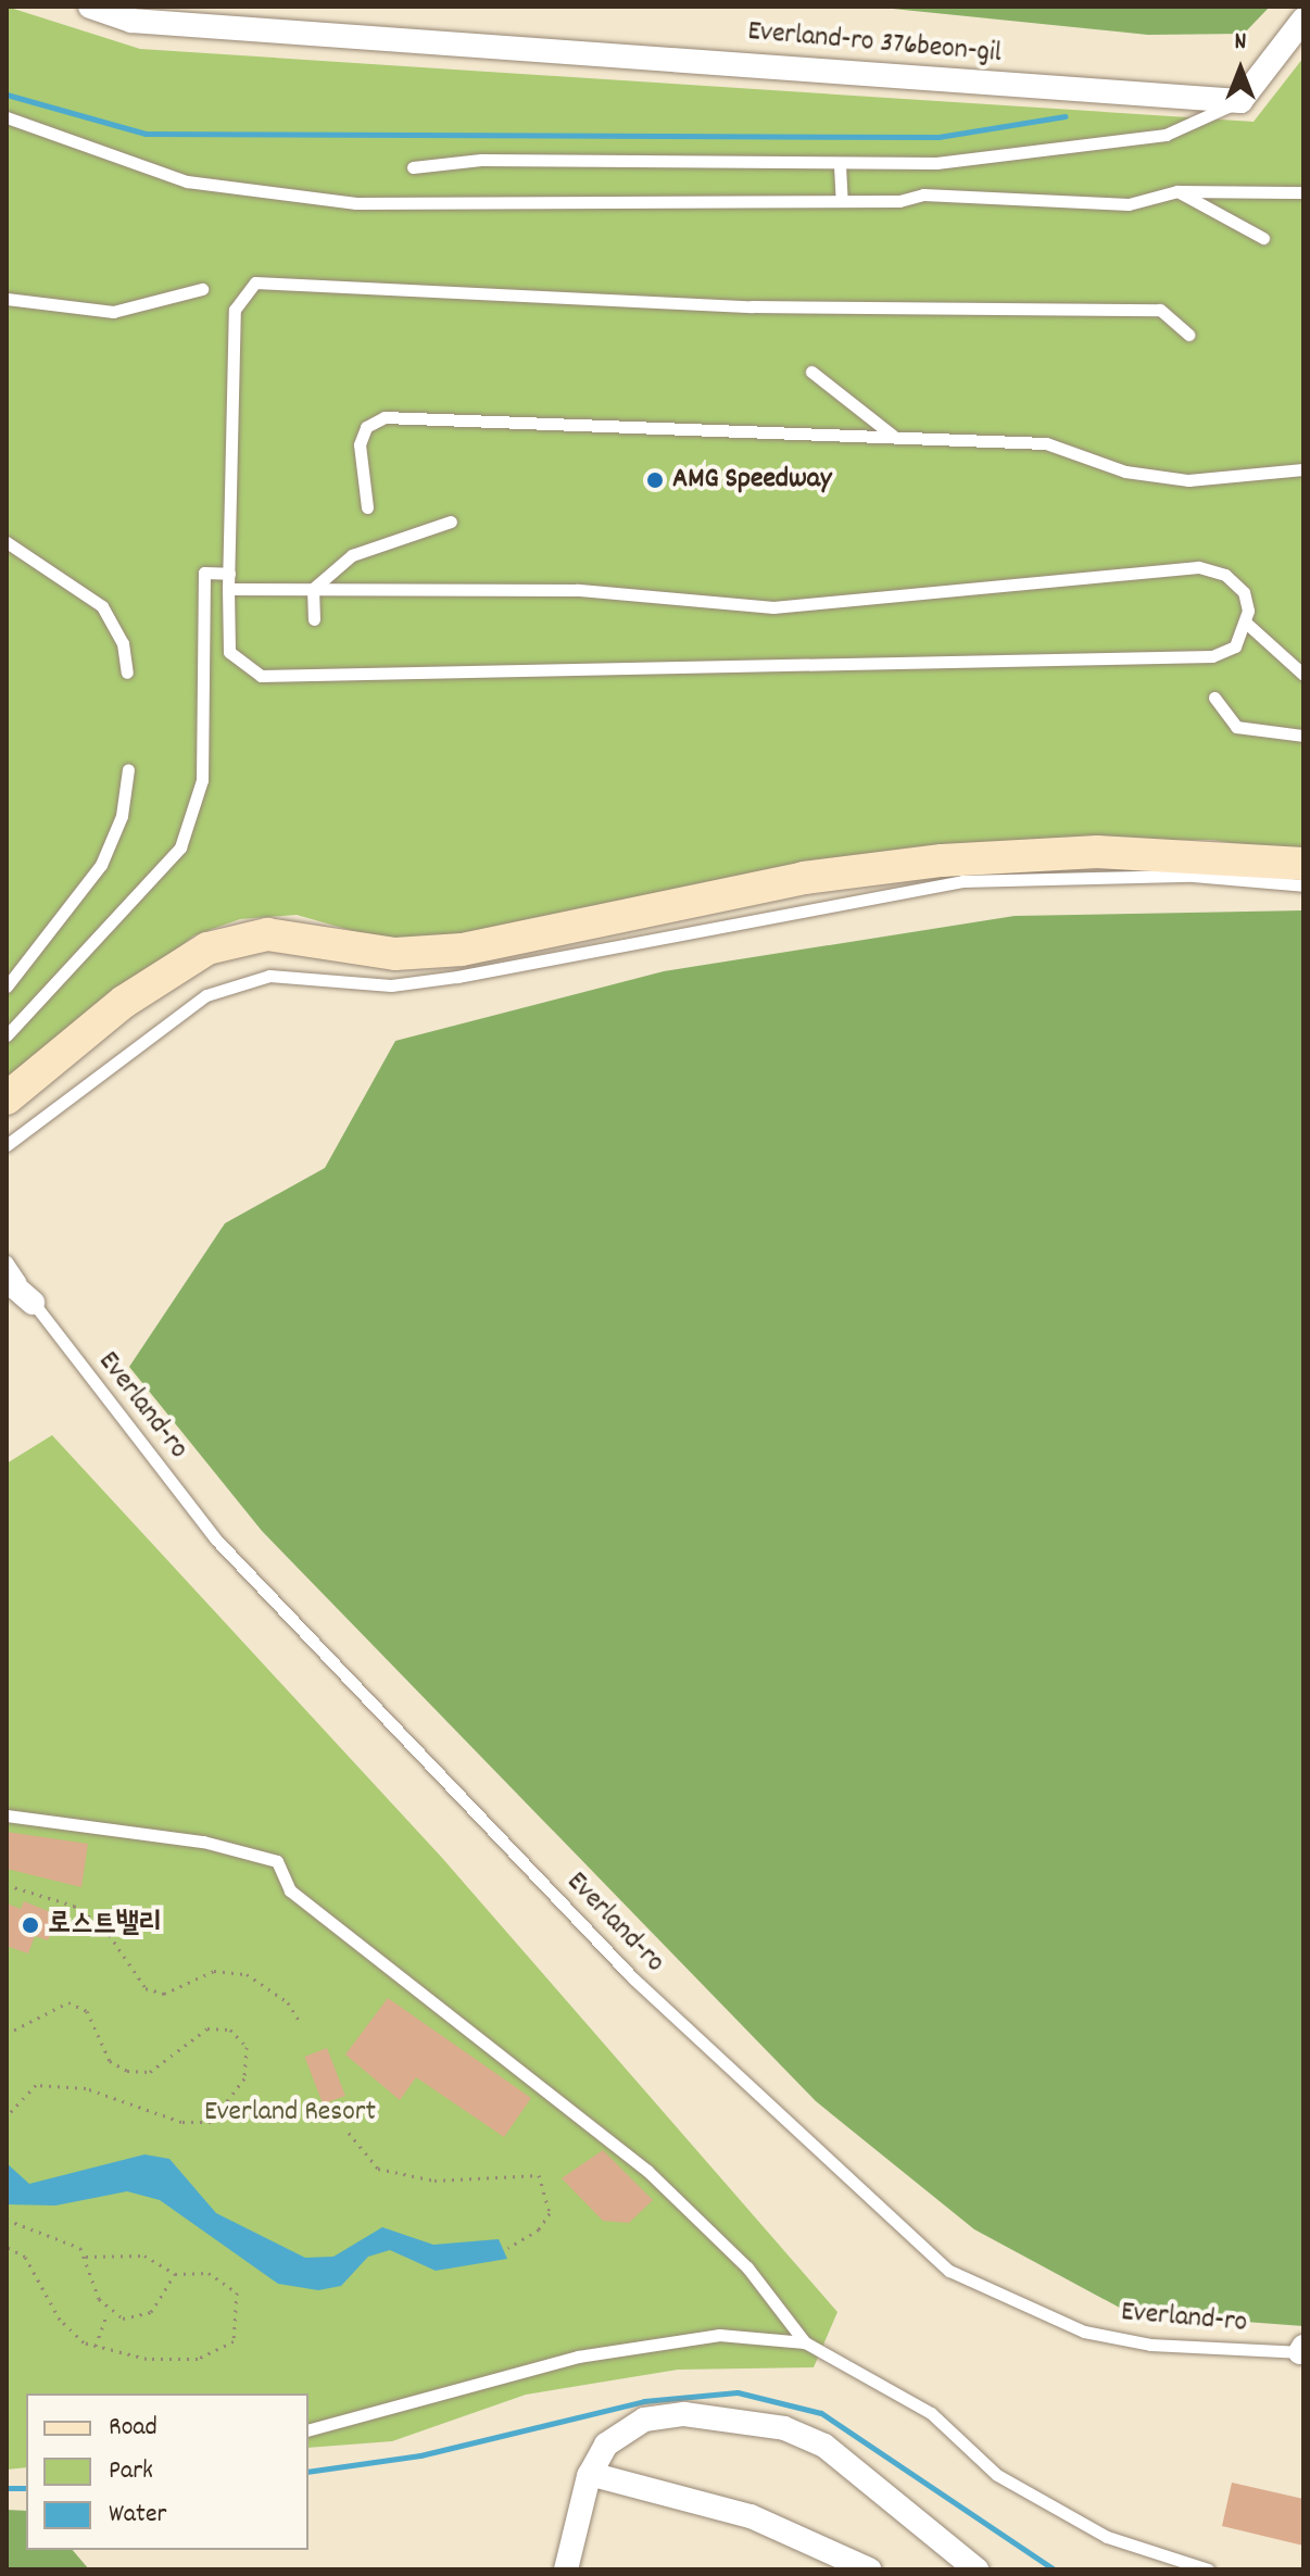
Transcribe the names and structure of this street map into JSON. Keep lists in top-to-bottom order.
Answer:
{
  "streets": {
    "street": ["Everland-ro 376beon-gil"],
    "lane": ["Everland-ro"]
  },
  "parks": ["Everland Resort"],
  "places": ["AMG Speedway", "로스트밸리"],
  "legend": ["Road", "Park", "Water"],
  "north": "top"
}
